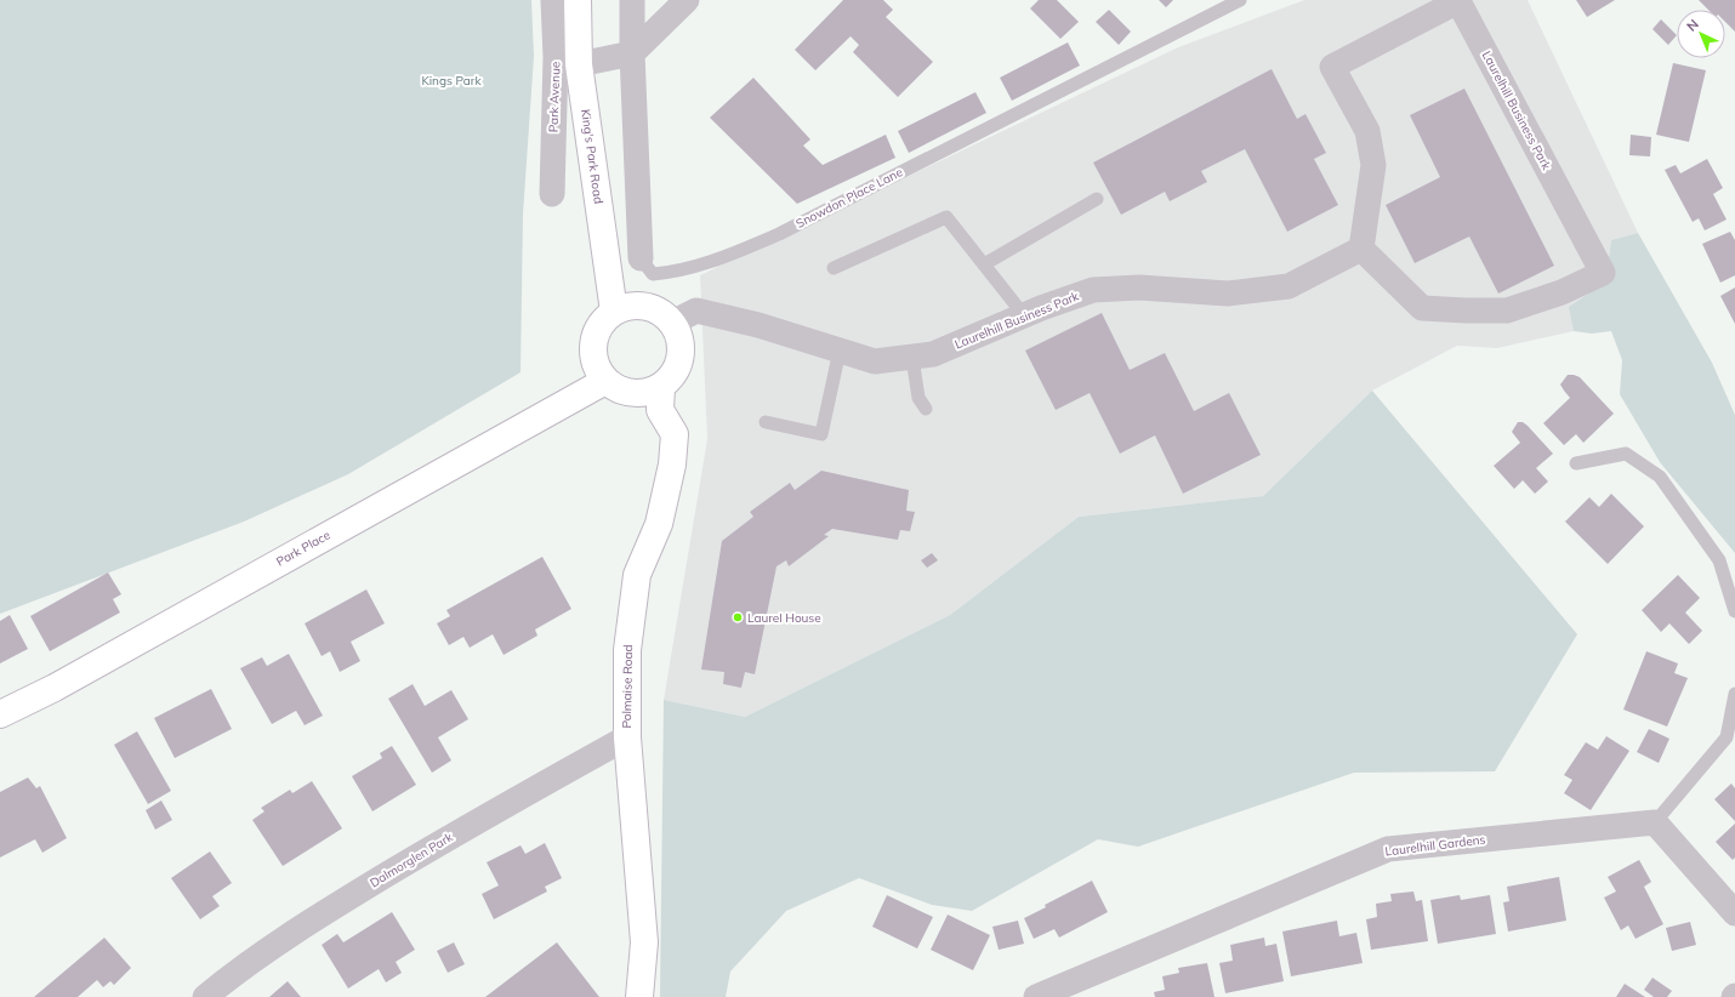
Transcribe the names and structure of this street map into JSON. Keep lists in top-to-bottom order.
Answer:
{
  "streets": {
    "street": [
      "Park Avenue",
      "Laurelhill Business Park",
      "King's Park Road",
      "Snowdon Place Lane",
      "Park Place",
      "Polmaise Road",
      "Laurelhill Gardens",
      "Dalmorglen Park"
    ]
  },
  "crossings": [
    ["Laurelhill Business Park", "King's Park Road"],
    ["Laurelhill Business Park", "Park Place"],
    ["Laurelhill Business Park", "Polmaise Road"],
    ["King's Park Road", "Park Place"],
    ["King's Park Road", "Polmaise Road"],
    ["Park Place", "Polmaise Road"],
    ["Polmaise Road", "Dalmorglen Park"]
  ],
  "parks": ["Kings Park"],
  "places": ["Laurel House"],
  "north": "top left"
}
